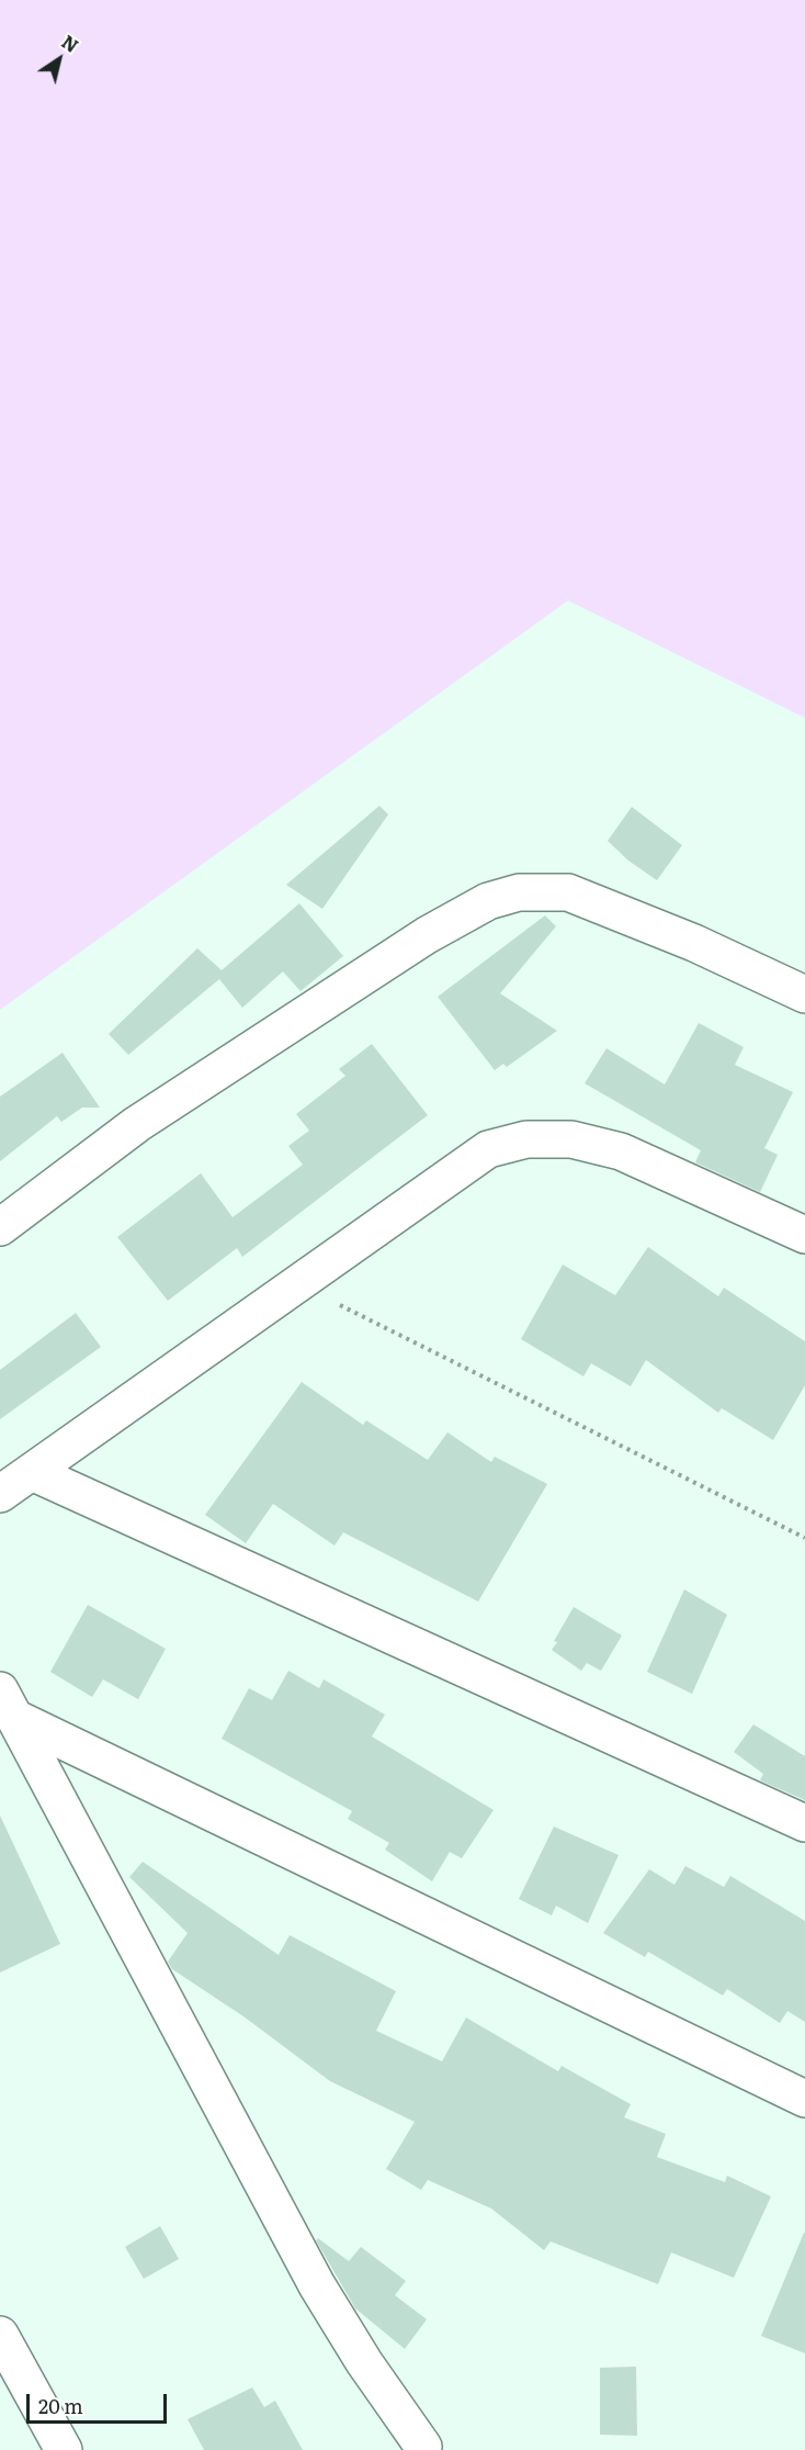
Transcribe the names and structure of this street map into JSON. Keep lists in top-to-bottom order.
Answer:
{
  "scale_bar": "20 m",
  "north": "top right"
}
